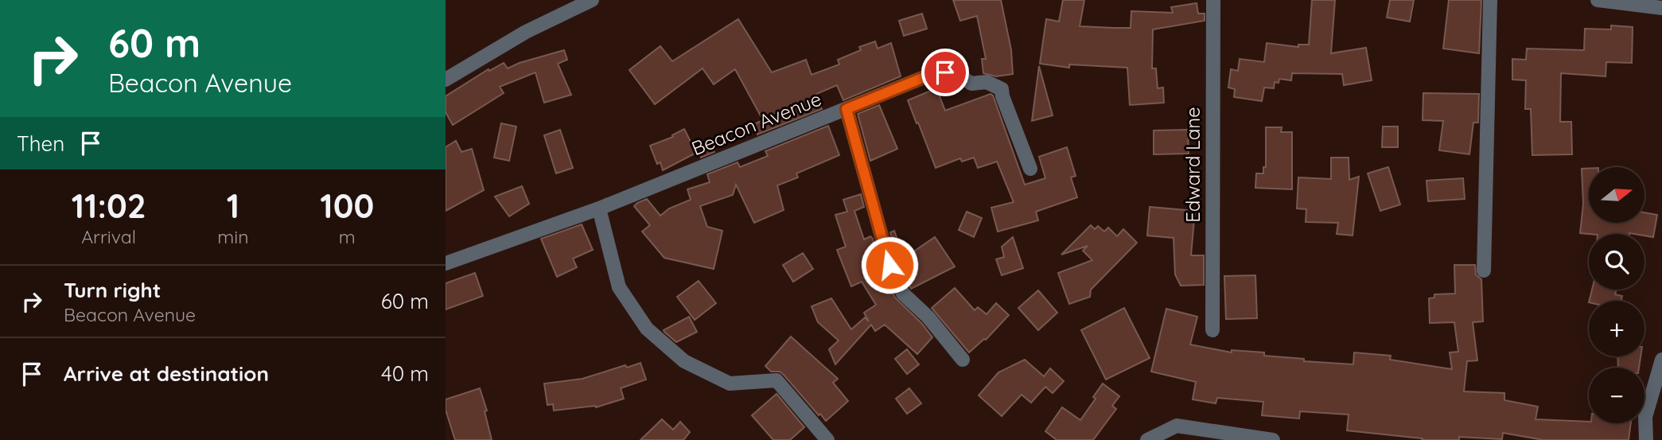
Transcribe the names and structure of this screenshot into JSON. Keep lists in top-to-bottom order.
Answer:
{
  "streets": {
    "street": ["Beacon Avenue", "Edward Lane"]
  },
  "north": "right",
  "page": {
    "turn": ["60 m", "Beacon Avenue"],
    "then": "Then",
    "map_buttons": ["+", "−"],
    "eta": [
      "11:02",
      "Arrival",
      "1",
      "min",
      "100",
      "m"
    ],
    "list": [
      {
        "name": "Turn right",
        "note": "Beacon Avenue",
        "value": "60 m"
      },
      {
        "name": "Arrive at destination",
        "value": "40 m"
      }
    ]
  }
}
